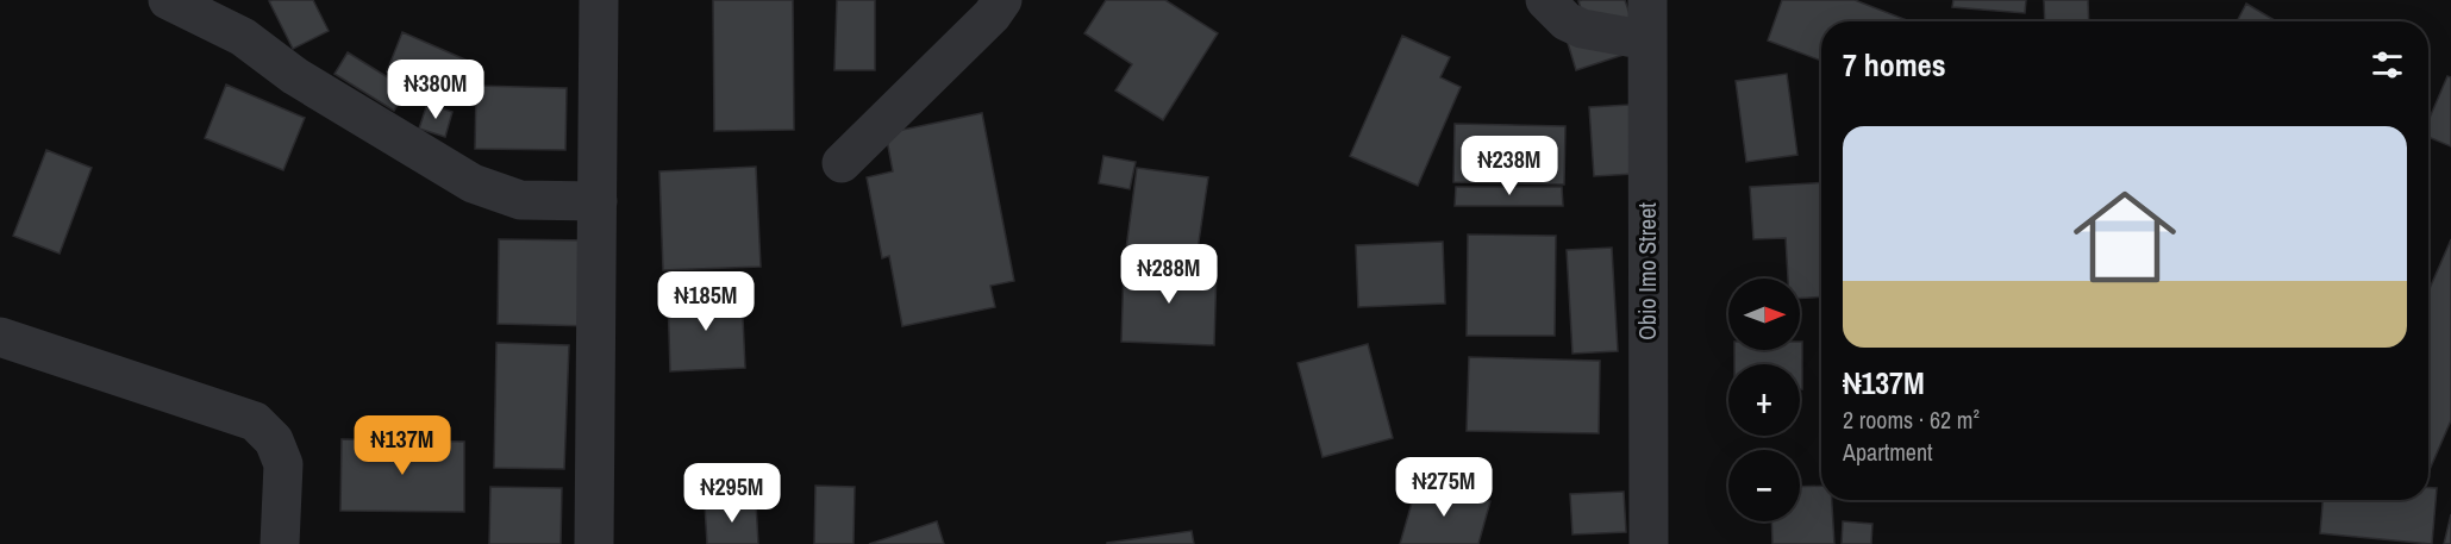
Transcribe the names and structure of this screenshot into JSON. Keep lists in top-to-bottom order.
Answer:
{
  "streets": {
    "street": ["Obio Imo Street"]
  },
  "north": "right",
  "page": {
    "heading": "7 homes",
    "price": [
      "₦380M",
      "₦238M",
      "₦288M",
      "₦185M",
      "₦137M",
      "₦275M",
      "₦295M"
    ],
    "list": [
      {
        "name": "₦137M",
        "note": "2 rooms · 62 m² · Apartment"
      }
    ],
    "map_buttons": ["+", "−"]
  }
}
